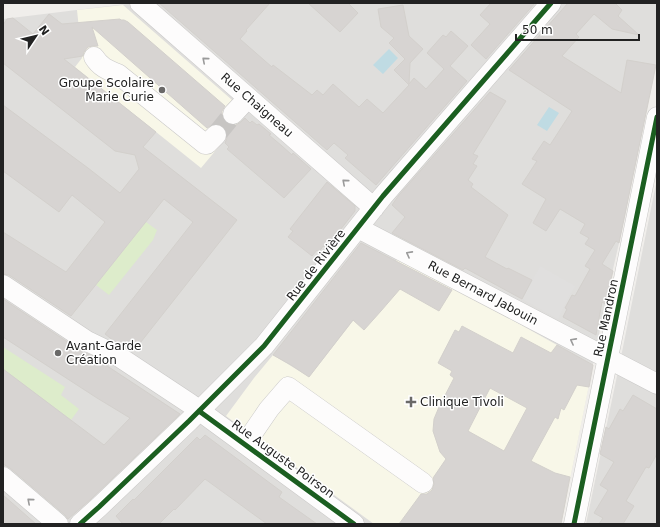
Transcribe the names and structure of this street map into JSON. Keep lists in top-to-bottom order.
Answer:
{
  "streets": {
    "street": [
      "Rue Chaigneau",
      "Rue de Rivière",
      "Rue Bernard Jabouin",
      "Rue Mandron",
      "Rue Auguste Poirson"
    ]
  },
  "crossings": [
    ["Rue Chaigneau", "Rue de Rivière"],
    ["Rue de Rivière", "Rue Bernard Jabouin"],
    ["Rue de Rivière", "Rue Auguste Poirson"],
    ["Rue Bernard Jabouin", "Rue Mandron"]
  ],
  "one_way": ["Rue Bernard Jabouin"],
  "places": {
    "other": ["Groupe Scolaire Marie Curie", "Avant-Garde Création"],
    "health": ["Clinique Tivoli"]
  },
  "scale_bar": "50 m",
  "north": "top right"
}
